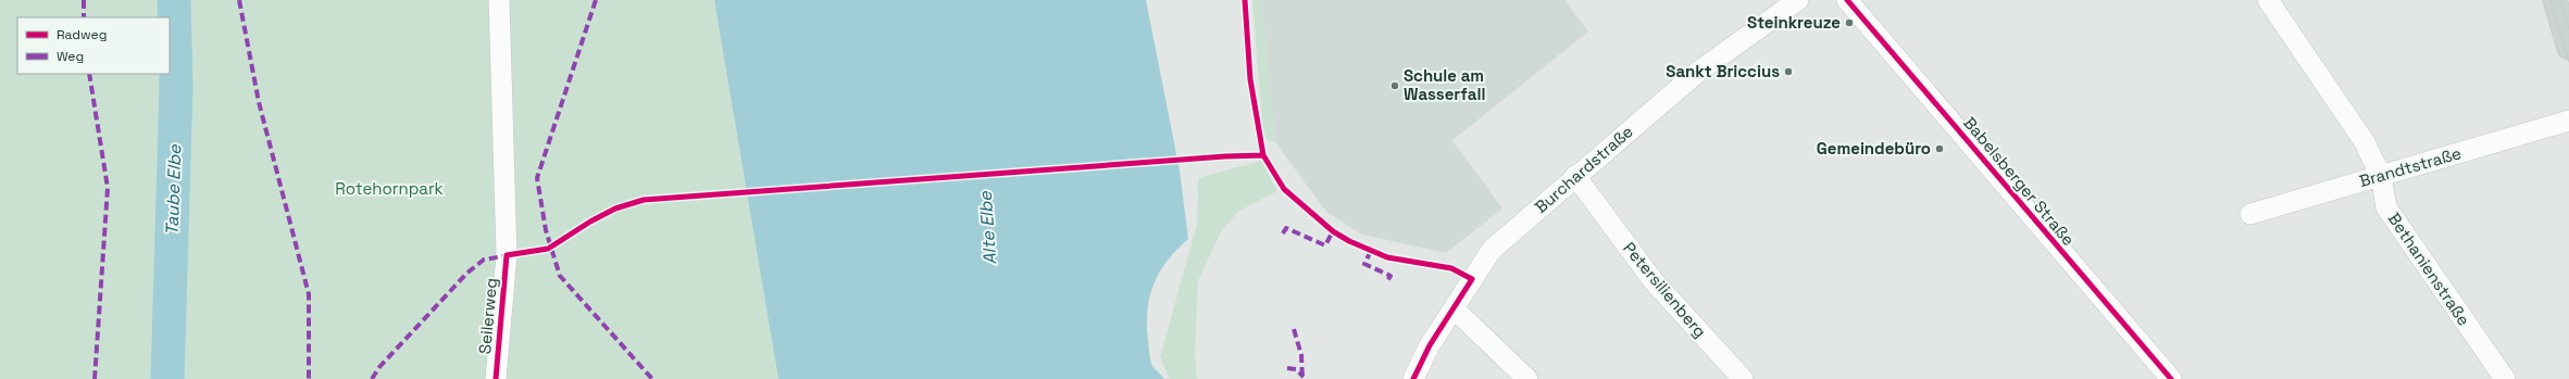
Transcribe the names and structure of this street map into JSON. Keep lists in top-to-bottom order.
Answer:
{
  "streets": {
    "street": [
      "Brandtstraße",
      "Burchardstraße",
      "Babelsberger Straße",
      "Bethanienstraße",
      "Petersilienberg",
      "Seilerweg"
    ]
  },
  "crossings": [
    ["Brandtstraße", "Bethanienstraße"],
    ["Burchardstraße", "Petersilienberg"]
  ],
  "water": ["Taube Elbe", "Alte Elbe"],
  "parks": ["Rotehornpark"],
  "places": [
    "Steinkreuze",
    "Sankt Briccius",
    "Schule am Wasserfall",
    "Gemeindebüro"
  ],
  "legend": ["Radweg", "Weg"]
}
